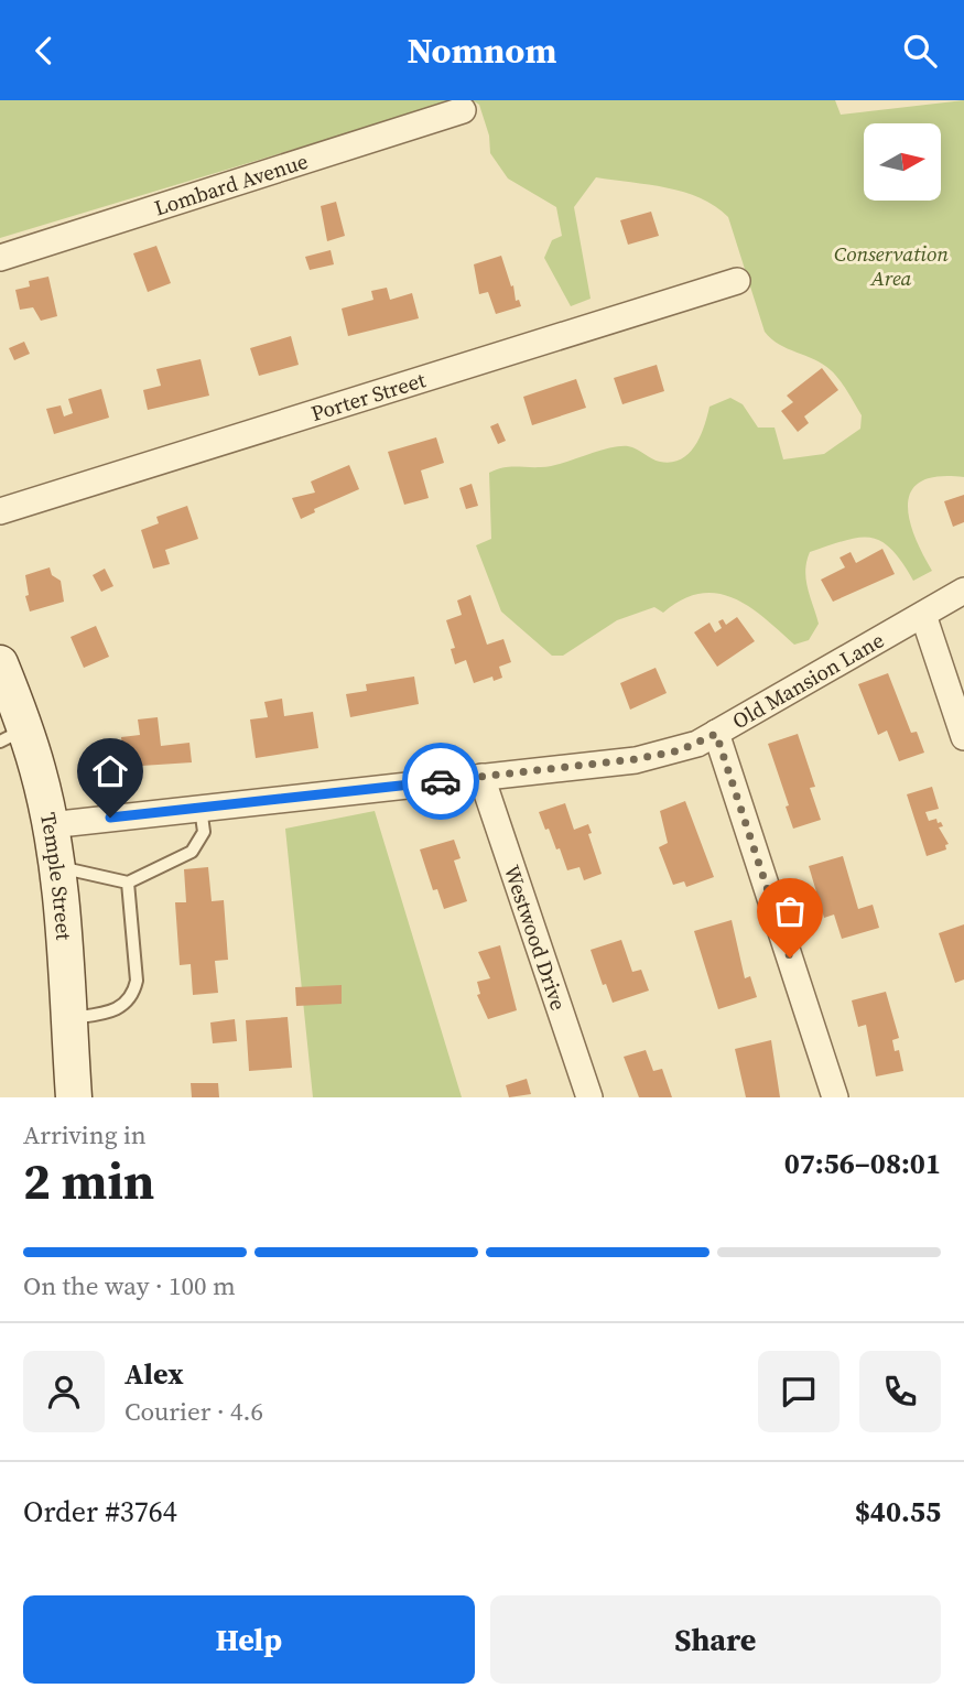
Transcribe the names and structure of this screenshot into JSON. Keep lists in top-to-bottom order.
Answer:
{
  "streets": {
    "main road": ["Temple Street"],
    "street": [
      "Lombard Avenue",
      "Porter Street",
      "Old Mansion Lane",
      "Westwood Drive"
    ]
  },
  "crossings": [
    ["Old Mansion Lane", "Temple Street"],
    ["Old Mansion Lane", "Westwood Drive"]
  ],
  "parks": ["Conservation Area"],
  "north": "right",
  "page": {
    "header": "Nomnom",
    "heading": ["2 min", "Arriving in", "07:56–08:01"],
    "panel": [
      "Alex",
      "Courier · 4.6",
      "Order #3764",
      "$40.55"
    ],
    "bar": "On the way · 100 m",
    "buttons": ["Help", "Share"]
  }
}
